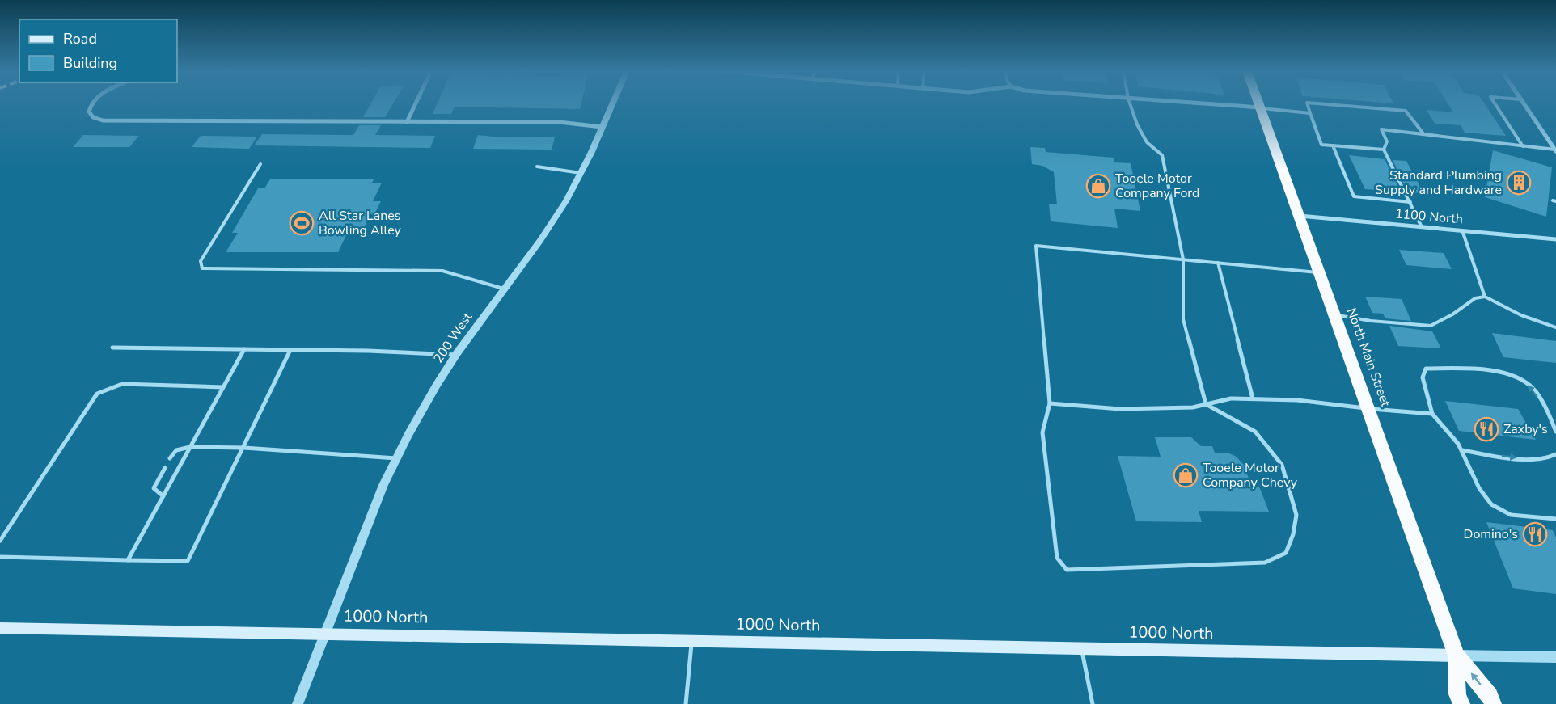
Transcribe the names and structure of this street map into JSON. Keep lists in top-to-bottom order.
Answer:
{
  "streets": {
    "highway": ["North Main Street"],
    "main road": ["1000 North"],
    "street": ["1100 North", "200 West"]
  },
  "crossings": [
    ["1100 North", "North Main Street"],
    ["200 West", "1000 North"],
    ["North Main Street", "1000 North"]
  ],
  "places": {
    "building": ["Standard Plumbing Supply and Hardware"],
    "shop": ["Tooele Motor Company Ford", "Tooele Motor Company Chevy"],
    "sports": ["All Star Lanes Bowling Alley"],
    "restaurant": ["Zaxby's", "Domino's"]
  },
  "legend": ["Road", "Building"]
}
